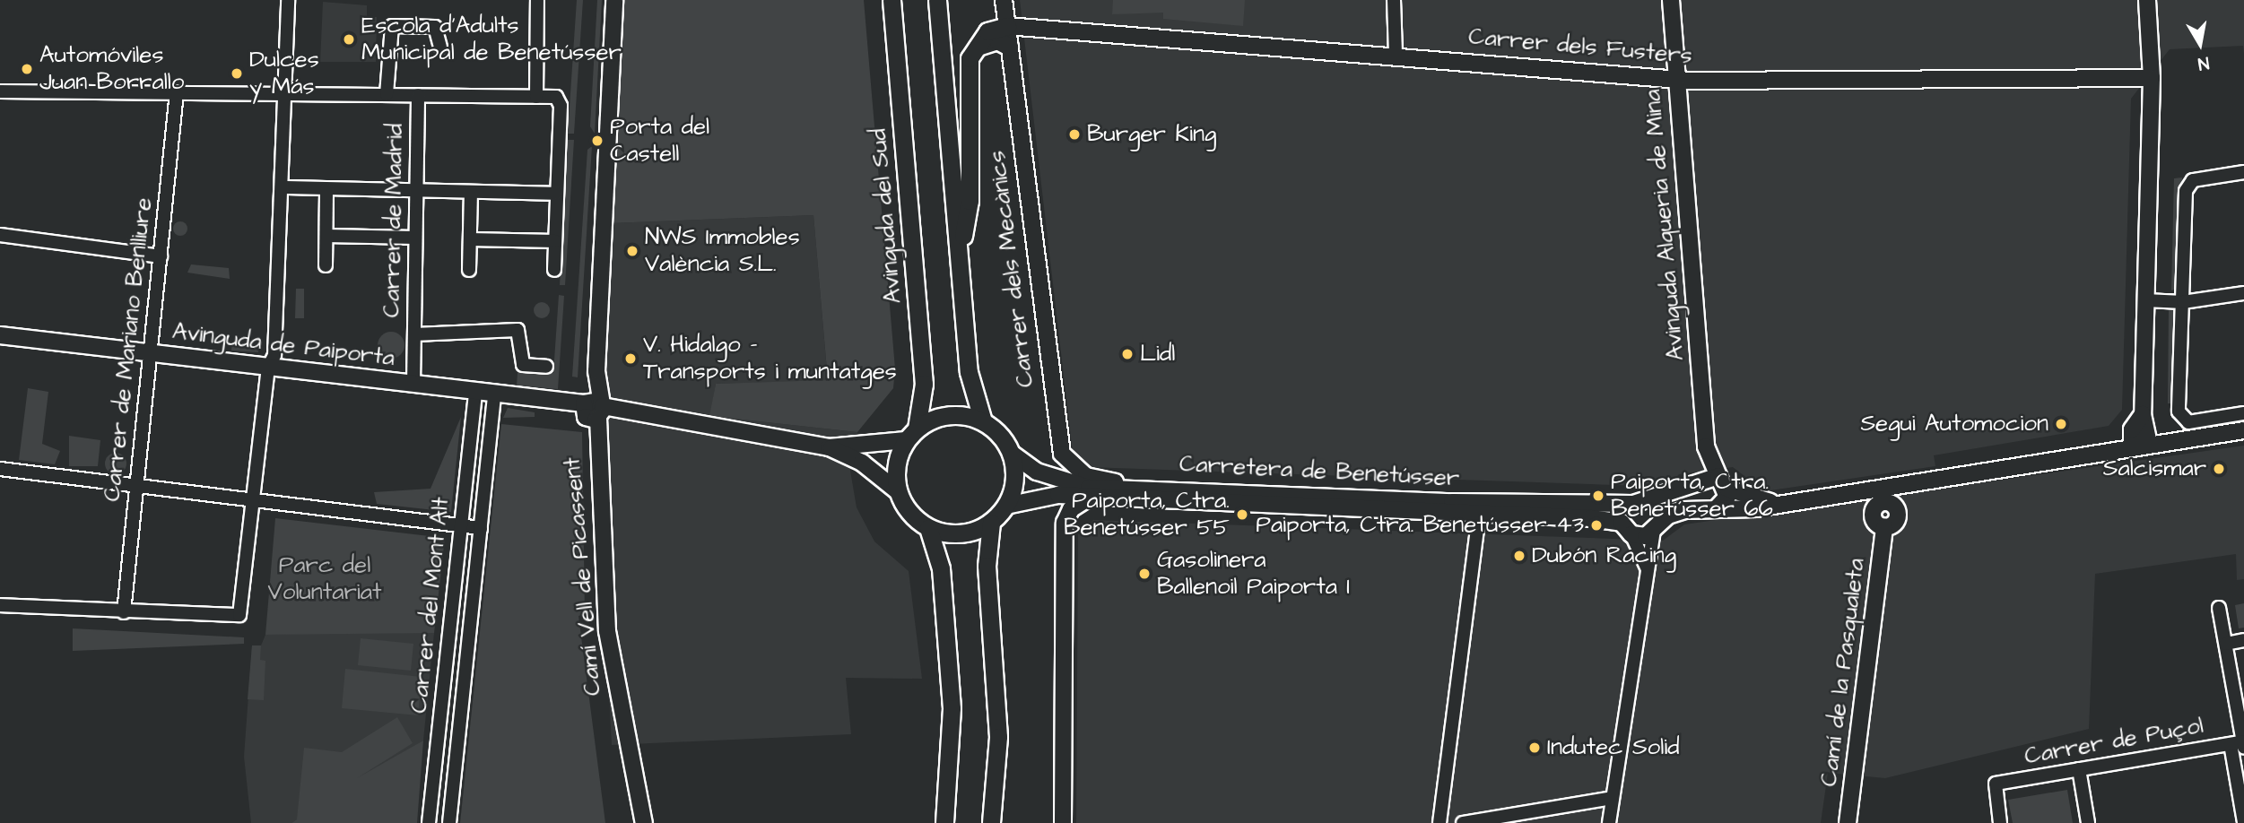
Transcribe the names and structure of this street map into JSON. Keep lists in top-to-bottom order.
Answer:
{
  "streets": {
    "main road": ["Avinguda del Sud"],
    "street": [
      "Carrer dels Fusters",
      "Carrer de Madrid",
      "Avinguda Alqueria de Mina",
      "Carrer dels Mecànics",
      "Avinguda de Paiporta",
      "Carrer de Mariano Benlliure",
      "Carretera de Benetússer",
      "Camí Vell de Picassent",
      "Carrer del Mont Alt",
      "Camí de la Pasqualeta",
      "Carrer de Puçol"
    ]
  },
  "crossings": [
    ["Carrer dels Fusters", "Avinguda Alqueria de Mina"],
    ["Carrer dels Fusters", "Carrer dels Mecànics"],
    ["Avinguda del Sud", "Carretera de Benetússer"],
    ["Carrer de Madrid", "Avinguda de Paiporta"],
    ["Avinguda Alqueria de Mina", "Carretera de Benetússer"],
    ["Carrer dels Mecànics", "Carretera de Benetússer"],
    ["Avinguda de Paiporta", "Carrer de Mariano Benlliure"],
    ["Avinguda de Paiporta", "Camí Vell de Picassent"],
    ["Avinguda de Paiporta", "Carrer del Mont Alt"],
    ["Carretera de Benetússer", "Camí de la Pasqualeta"]
  ],
  "parks": ["Parc del Voluntariat"],
  "places": [
    "Escola d'Adults Municipal de Benetússer",
    "Automóviles Juan Borrallo",
    "Dulces y Más",
    "Burger King",
    "Porta del Castell",
    "NWS Immobles València S.L.",
    "Lidl",
    "V. Hidalgo - Transports i muntatges",
    "Segui Automocion",
    "Salcismar",
    "Paiporta, Ctra. Benetússer 66",
    "Paiporta, Ctra. Benetússer 55",
    "Paiporta, Ctra. Benetússer 43",
    "Dubón Racing",
    "Gasolinera Ballenoil Paiporta I",
    "Indutec Solid"
  ],
  "north": "bottom"
}
